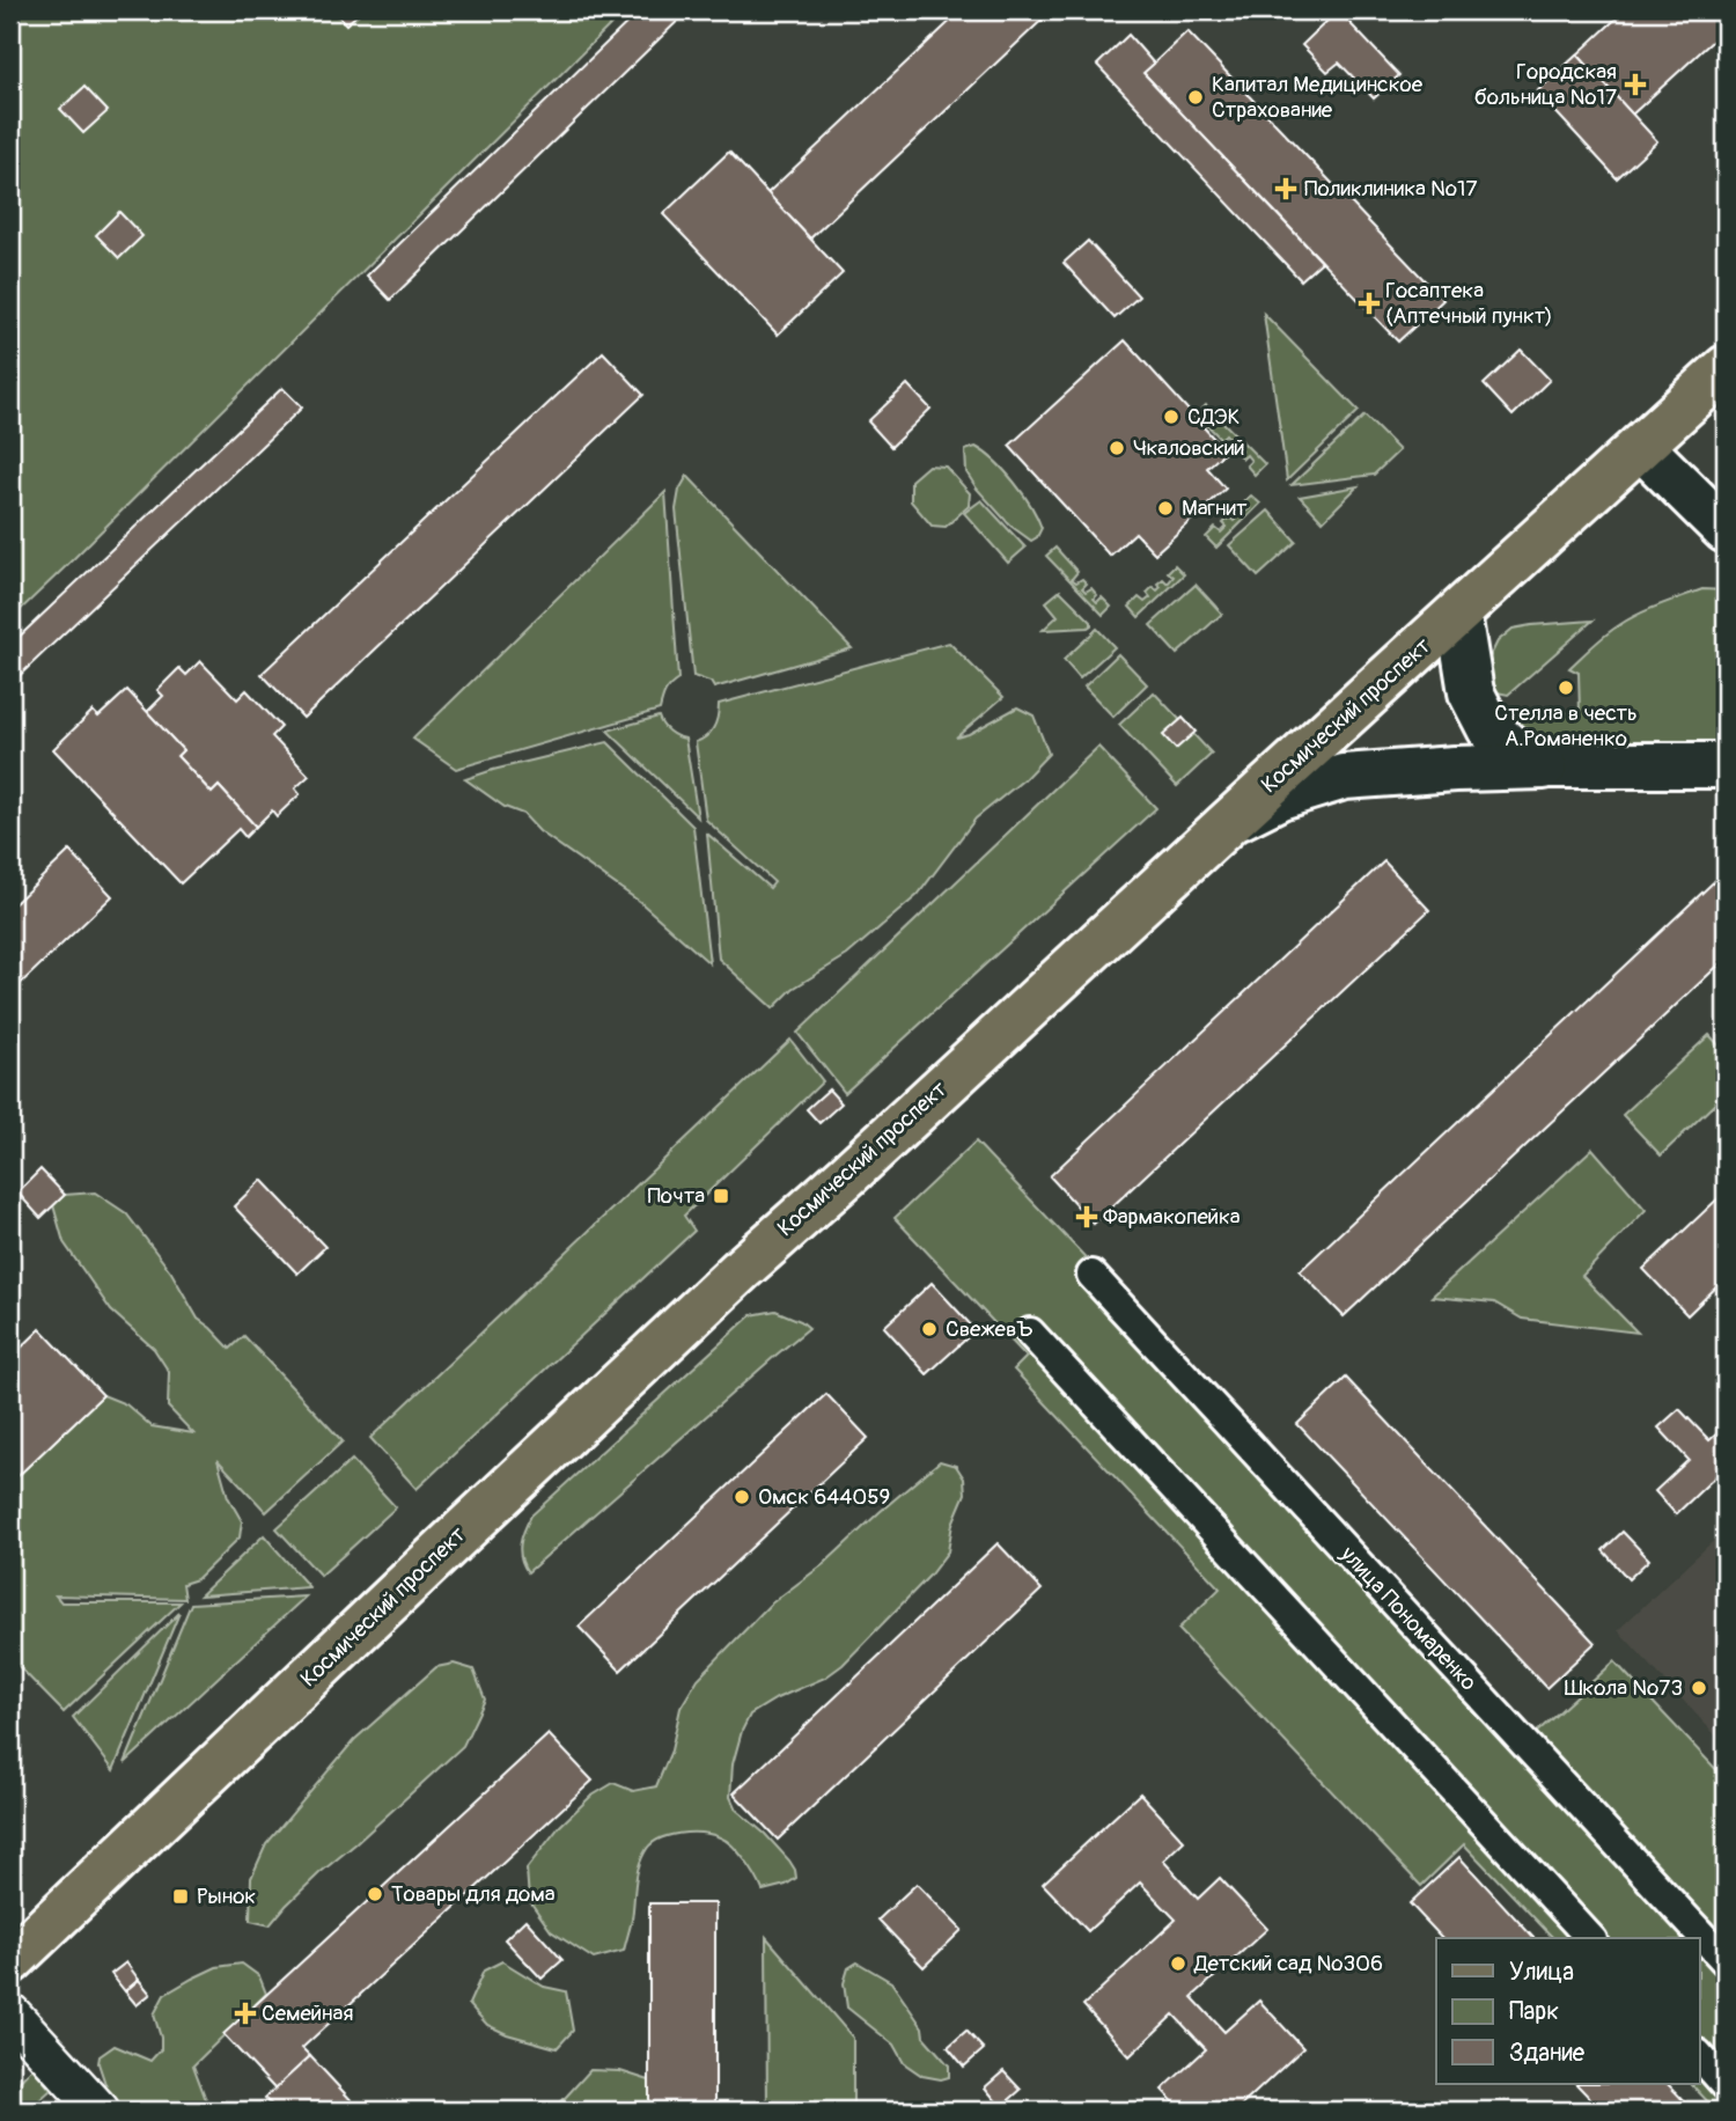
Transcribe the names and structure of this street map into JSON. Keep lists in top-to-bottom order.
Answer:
{
  "streets": {
    "main road": ["Космический проспект"],
    "street": ["улица Пономаренко"]
  },
  "places": {
    "health": [
      "Городская больница №17",
      "Поликлиника №17",
      "Госаптека (Аптечный пункт)",
      "Фармакопейка",
      "Семейная"
    ],
    "other": [
      "Капитал Медицинское Страхование",
      "СДЭК",
      "Чкаловский",
      "Магнит",
      "Стелла в честь А.Романенко",
      "СвежевЪ",
      "Омск 644059",
      "Школа №73",
      "Товары для дома",
      "Детский сад №306"
    ],
    "transit": ["Почта", "Рынок"]
  },
  "legend": ["Улица", "Парк", "Здание"]
}
